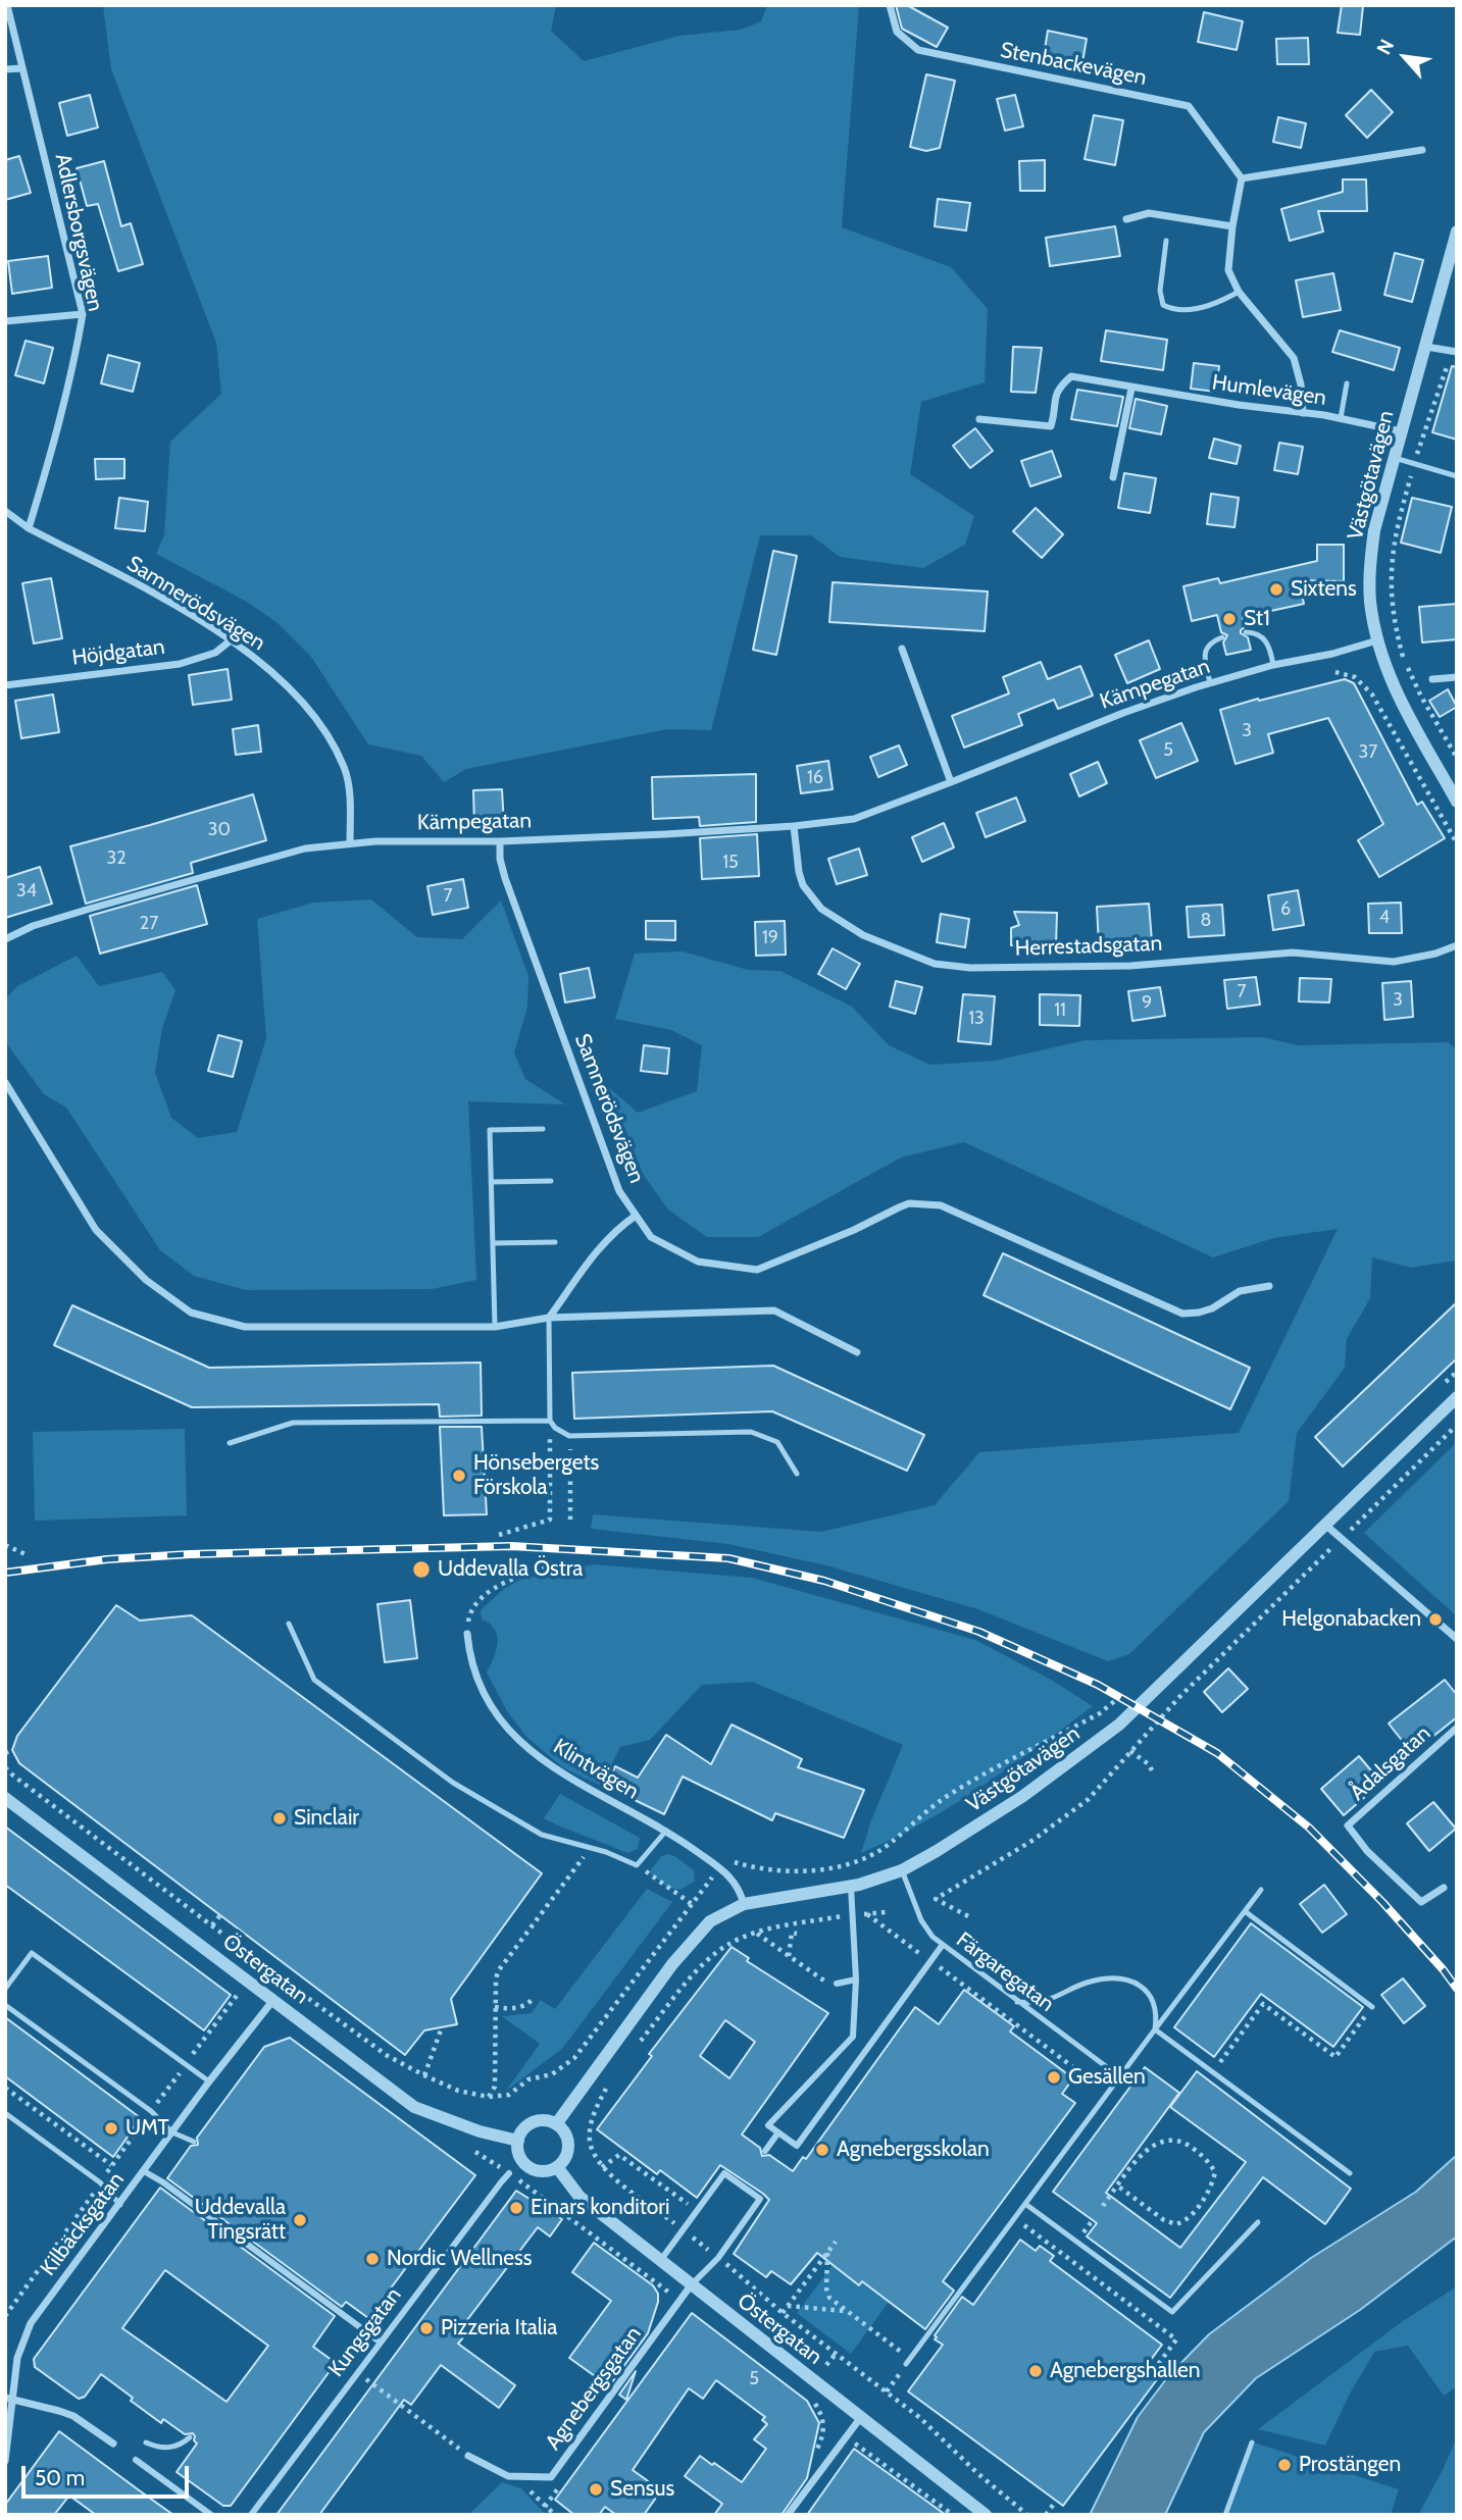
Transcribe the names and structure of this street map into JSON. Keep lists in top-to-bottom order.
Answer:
{
  "streets": {
    "street": [
      "Stenbackevägen",
      "Adlersborgsvägen",
      "Humlevägen",
      "Västgötavägen",
      "Samnerödsvägen",
      "Höjdgatan",
      "Kämpegatan",
      "Herrestadsgatan",
      "Ådalsgatan",
      "Klintvägen",
      "Östergatan",
      "Kilbäcksgatan",
      "Kungsgatan",
      "Agnebergsgatan"
    ],
    "lane": ["Färgaregatan"]
  },
  "crossings": [
    ["Adlersborgsvägen", "Samnerödsvägen"],
    ["Humlevägen", "Västgötavägen"],
    ["Västgötavägen", "Kämpegatan"],
    ["Västgötavägen", "Klintvägen"],
    ["Västgötavägen", "Östergatan"],
    ["Västgötavägen", "Färgaregatan"],
    ["Samnerödsvägen", "Höjdgatan"],
    ["Samnerödsvägen", "Kämpegatan"],
    ["Kämpegatan", "Herrestadsgatan"],
    ["Östergatan", "Kilbäcksgatan"],
    ["Östergatan", "Agnebergsgatan"]
  ],
  "places": [
    "Sixtens",
    "St1",
    "Hönsebergets Förskola",
    "Uddevalla Östra",
    "Helgonabacken",
    "Sinclair",
    "Gesällen",
    "UMT",
    "Agnebergsskolan",
    "Einars konditori",
    "Uddevalla Tingsrätt",
    "Nordic Wellness",
    "Pizzeria Italia",
    "Agnebergshallen",
    "Prostängen",
    "Sensus"
  ],
  "house_numbers": [
    "3",
    "5",
    "37",
    "16",
    "30",
    "32",
    "15",
    "34",
    "7",
    "6",
    "4",
    "8",
    "27",
    "19",
    "7",
    "3",
    "9",
    "11",
    "13",
    "5"
  ],
  "scale_bar": "50 m",
  "north": "top left"
}
